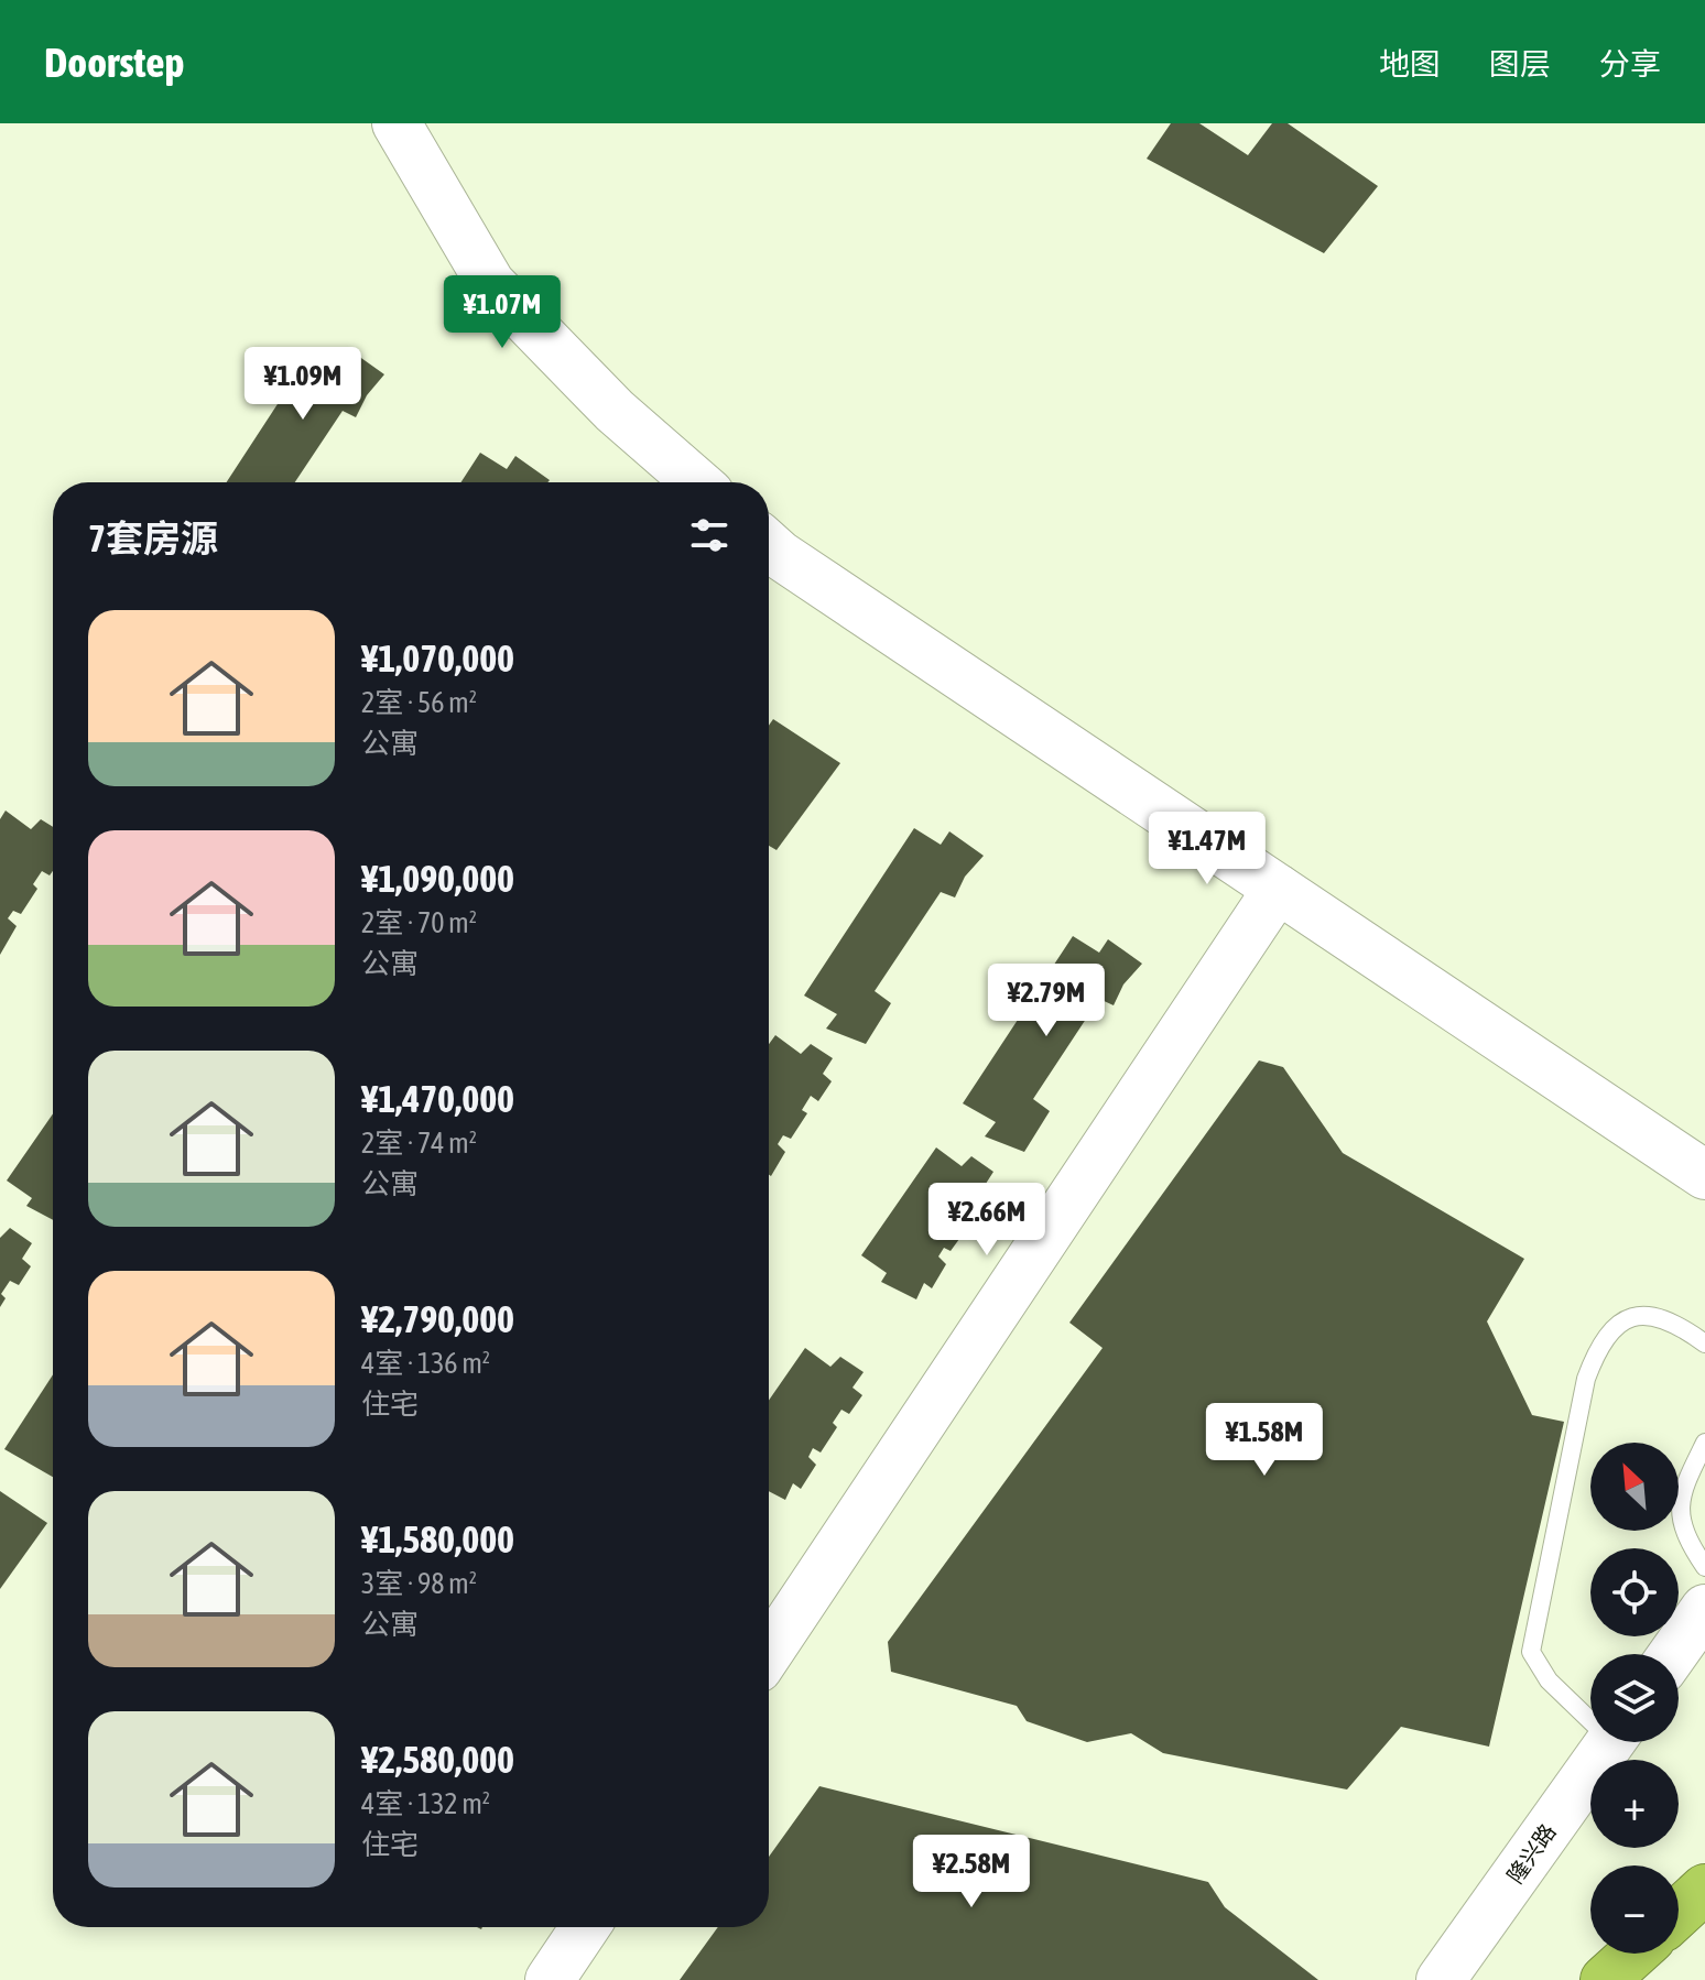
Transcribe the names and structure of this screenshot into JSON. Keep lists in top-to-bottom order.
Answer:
{
  "streets": {
    "street": ["隆兴路"]
  },
  "north": "top left",
  "page": {
    "header": "Doorstep",
    "nav": ["地图", "图层", "分享"],
    "price": [
      "¥1.07M",
      "¥1.09M",
      "¥1.47M",
      "¥2.79M",
      "¥2.66M",
      "¥1.58M",
      "¥2.58M"
    ],
    "heading": "7套房源",
    "list": [
      {
        "name": "¥1,070,000",
        "note": "2室 · 56 m² · 公寓"
      },
      {
        "name": "¥1,090,000",
        "note": "2室 · 70 m² · 公寓"
      },
      {
        "name": "¥1,470,000",
        "note": "2室 · 74 m² · 公寓"
      },
      {
        "name": "¥2,790,000",
        "note": "4室 · 136 m² · 住宅"
      },
      {
        "name": "¥1,580,000",
        "note": "3室 · 98 m² · 公寓"
      },
      {
        "name": "¥2,580,000",
        "note": "4室 · 132 m² · 住宅"
      }
    ],
    "map_buttons": ["+", "−"]
  }
}
